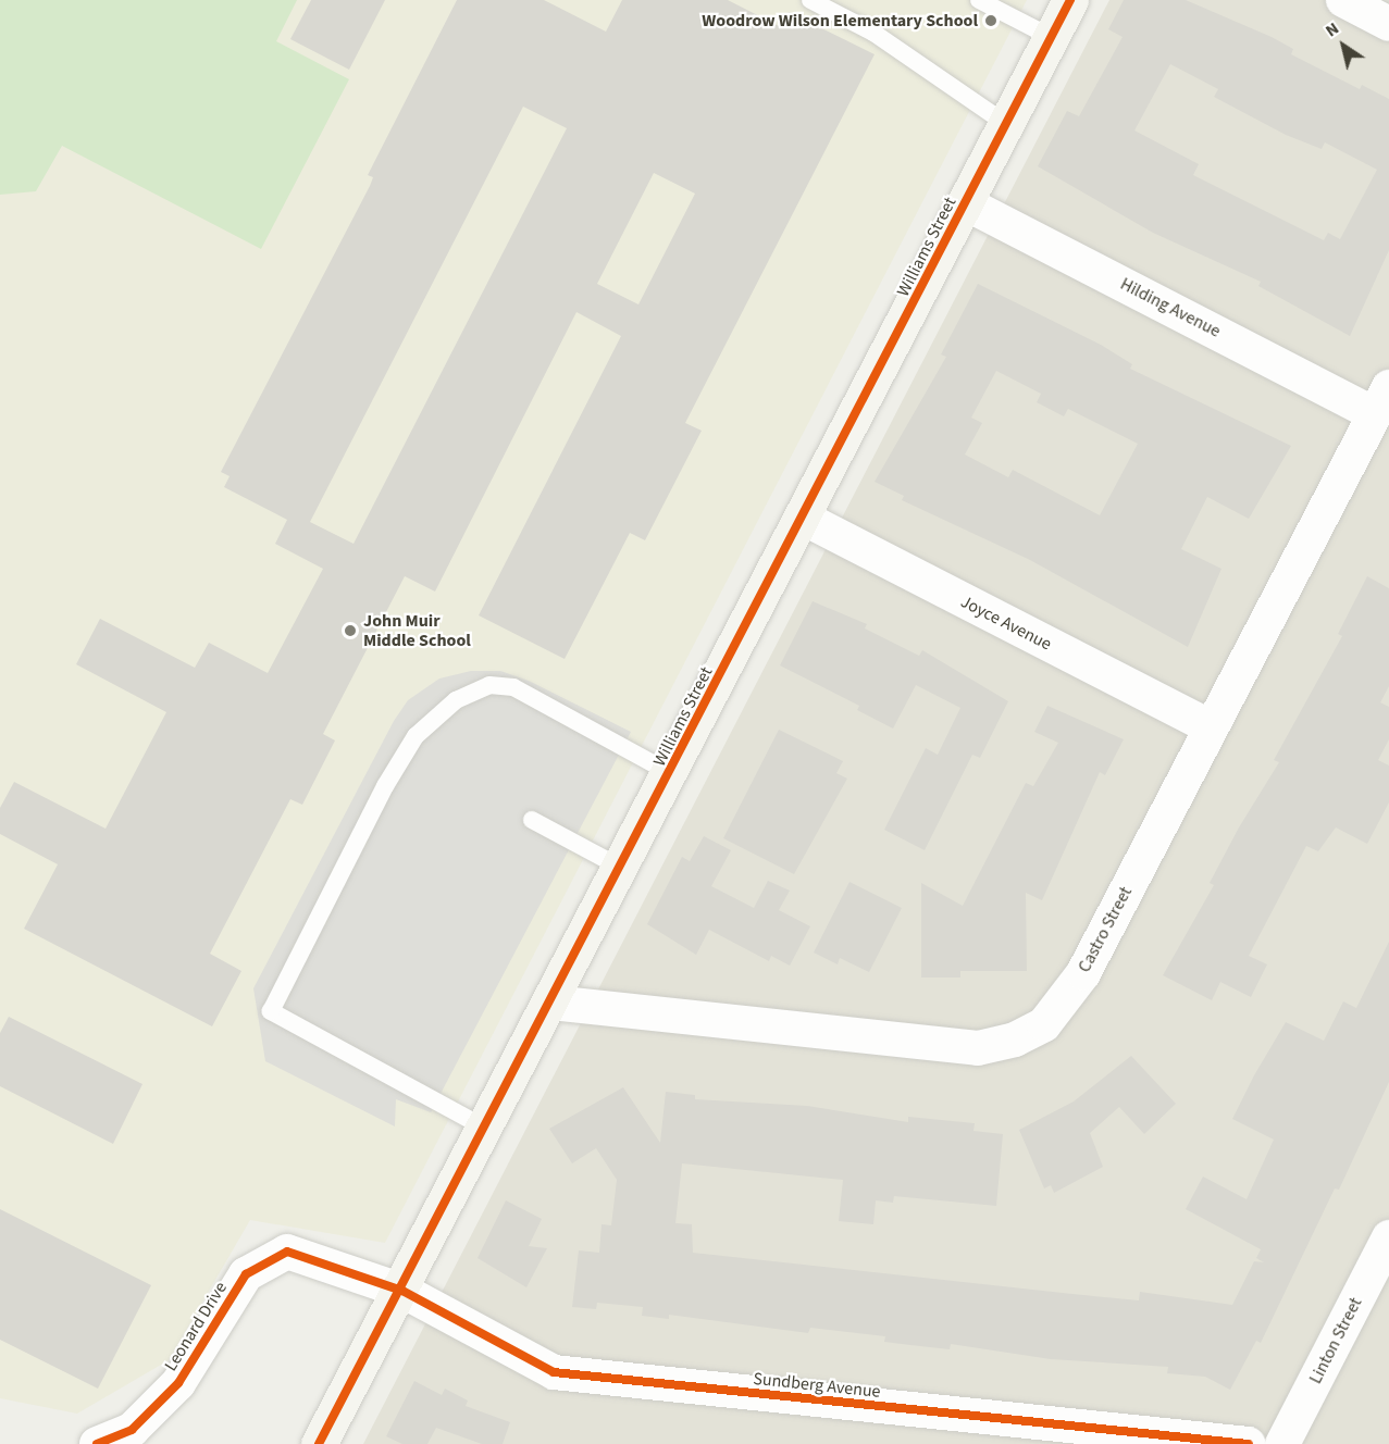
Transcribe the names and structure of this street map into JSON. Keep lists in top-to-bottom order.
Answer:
{
  "streets": {
    "street": [
      "Williams Street",
      "Hilding Avenue",
      "Joyce Avenue",
      "Castro Street",
      "Leonard Drive",
      "Linton Street",
      "Sundberg Avenue"
    ]
  },
  "crossings": [
    ["Williams Street", "Hilding Avenue"],
    ["Williams Street", "Joyce Avenue"],
    ["Williams Street", "Castro Street"],
    ["Williams Street", "Leonard Drive"],
    ["Williams Street", "Sundberg Avenue"],
    ["Hilding Avenue", "Castro Street"],
    ["Joyce Avenue", "Castro Street"],
    ["Leonard Drive", "Sundberg Avenue"]
  ],
  "places": ["Woodrow Wilson Elementary School", "John Muir Middle School"],
  "north": "top left"
}
